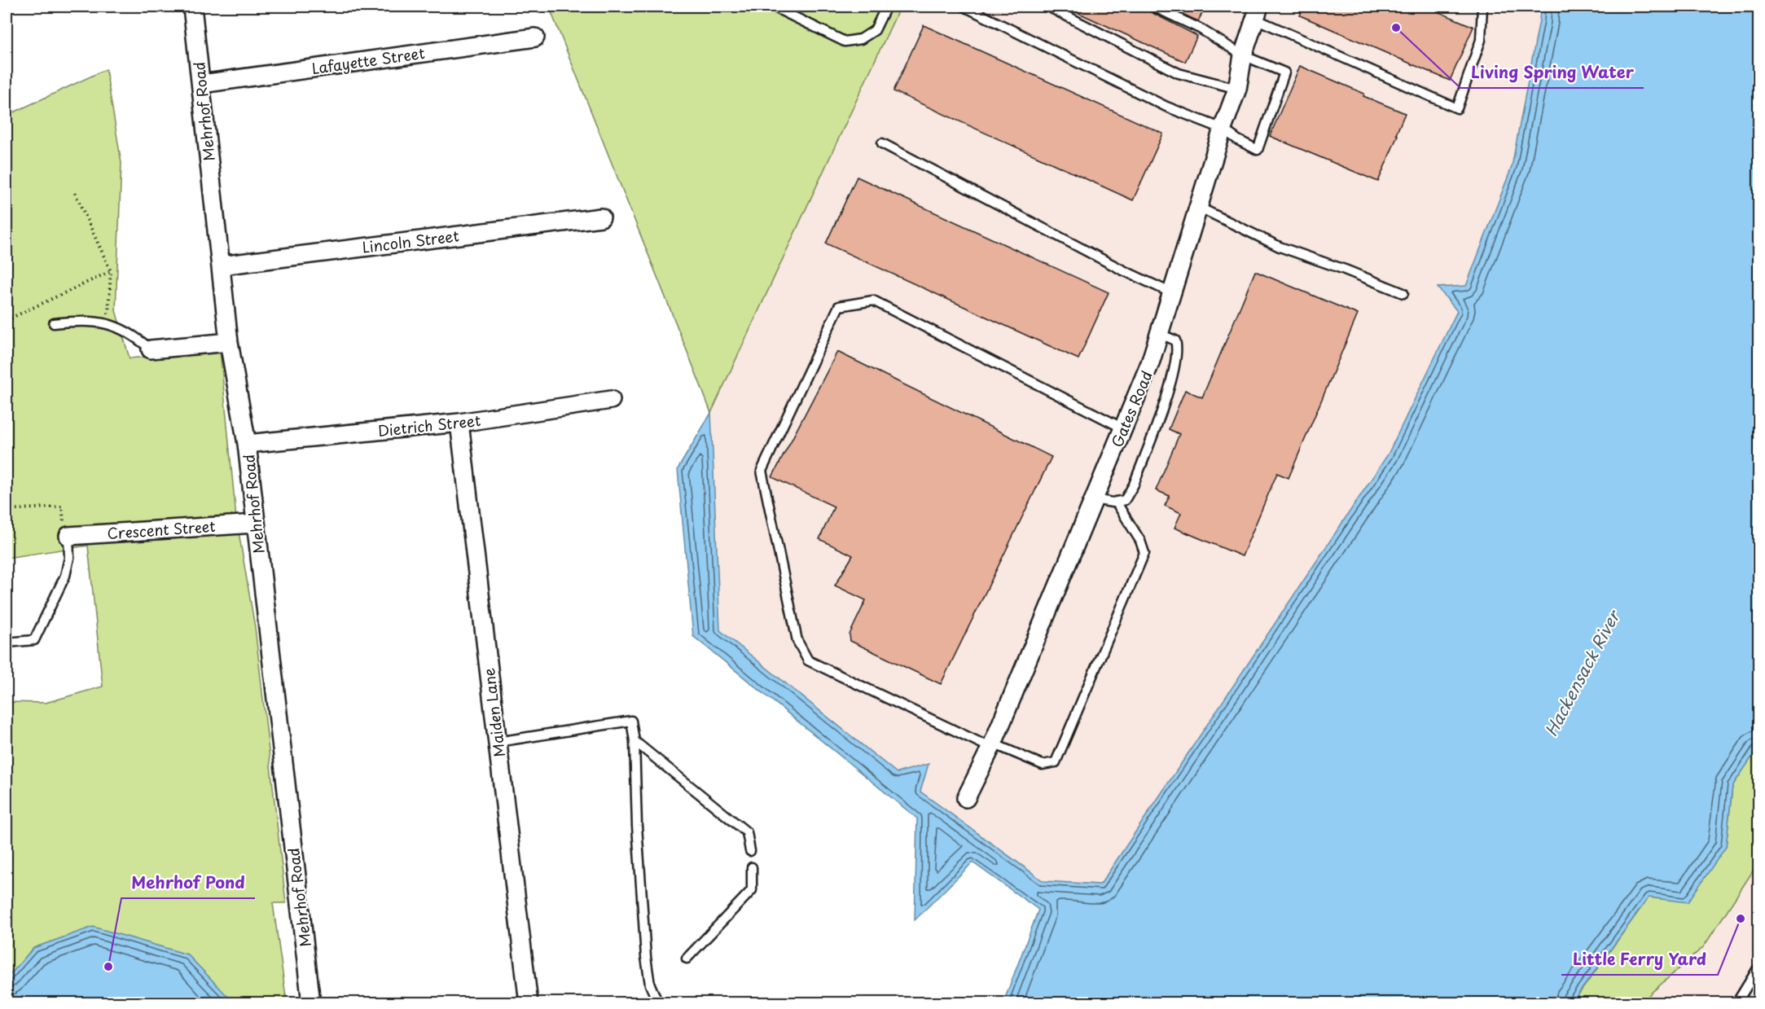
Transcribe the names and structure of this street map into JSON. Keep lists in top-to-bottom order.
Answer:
{
  "streets": {
    "street": [
      "Lafayette Street",
      "Mehrhof Road",
      "Lincoln Street",
      "Gates Road",
      "Dietrich Street",
      "Crescent Street",
      "Maiden Lane"
    ]
  },
  "crossings": [
    ["Lafayette Street", "Mehrhof Road"],
    ["Mehrhof Road", "Lincoln Street"],
    ["Mehrhof Road", "Dietrich Street"],
    ["Mehrhof Road", "Crescent Street"],
    ["Dietrich Street", "Maiden Lane"]
  ],
  "water": ["Hackensack River"],
  "places": ["Living Spring Water", "Little Ferry Yard", "Mehrhof Pond"]
}
